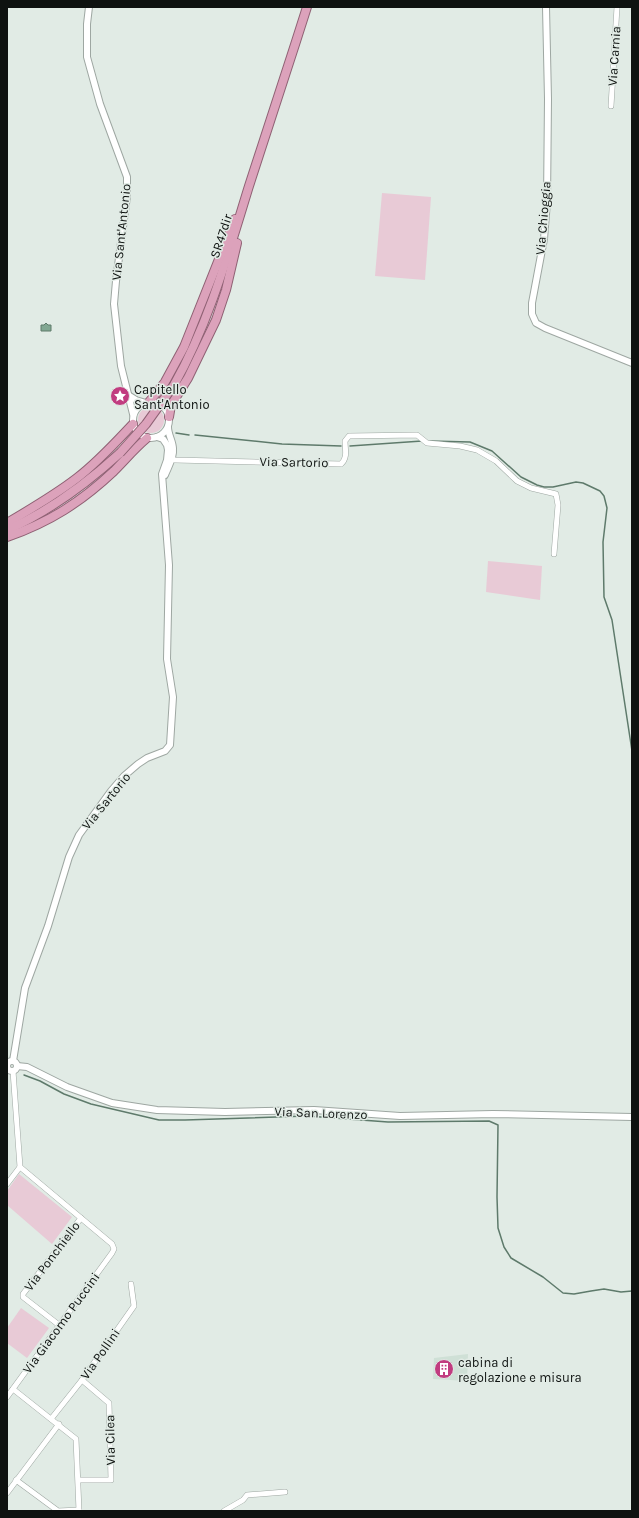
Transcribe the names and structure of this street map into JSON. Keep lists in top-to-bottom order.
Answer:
{
  "streets": {
    "highway": ["SR47dir"],
    "street": [
      "Via Carnia",
      "Via Chioggia",
      "Via Sant'Antonio",
      "Via Sartorio",
      "Via San Lorenzo",
      "Via Ponchiello",
      "Via Giacomo Puccini",
      "Via Pollini",
      "Via Cilea"
    ]
  },
  "crossings": [
    ["Via Sant'Antonio", "Via Sartorio"],
    ["Via Sartorio", "Via San Lorenzo"],
    ["Via Ponchiello", "Via Giacomo Puccini"],
    ["Via Pollini", "Via Cilea"]
  ],
  "places": {
    "place": ["Capitello Sant'Antonio"],
    "building": ["cabina di regolazione e misura"]
  }
}
